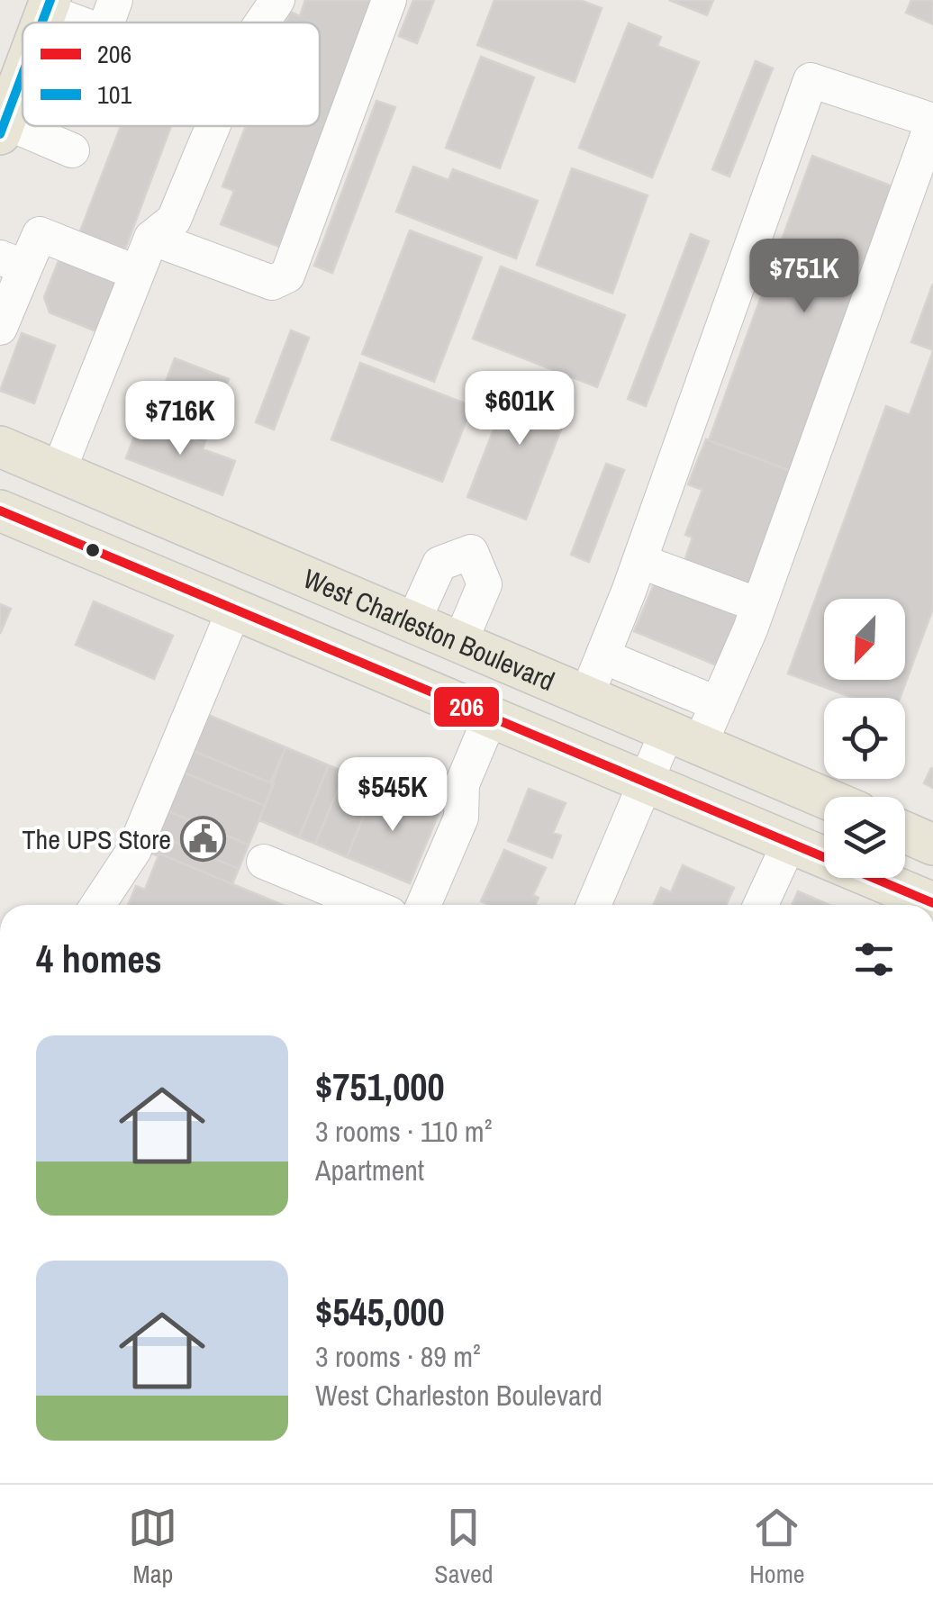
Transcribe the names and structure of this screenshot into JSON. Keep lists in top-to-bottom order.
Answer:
{
  "streets": {
    "main road": ["West Charleston Boulevard"]
  },
  "places": {
    "public building": ["The UPS Store"]
  },
  "lines": ["transit line 101", "transit line 206"],
  "legend": ["206", "101"],
  "north": "bottom left",
  "page": {
    "price": [
      "$751K",
      "$601K",
      "$716K",
      "$545K"
    ],
    "heading": "4 homes",
    "list": [
      {
        "name": "$751,000",
        "note": "3 rooms · 110 m² · Apartment"
      },
      {
        "name": "$545,000",
        "note": "3 rooms · 89 m² · West Charleston Boulevard"
      }
    ],
    "tabs": ["Map", "Saved", "Home"]
  }
}
